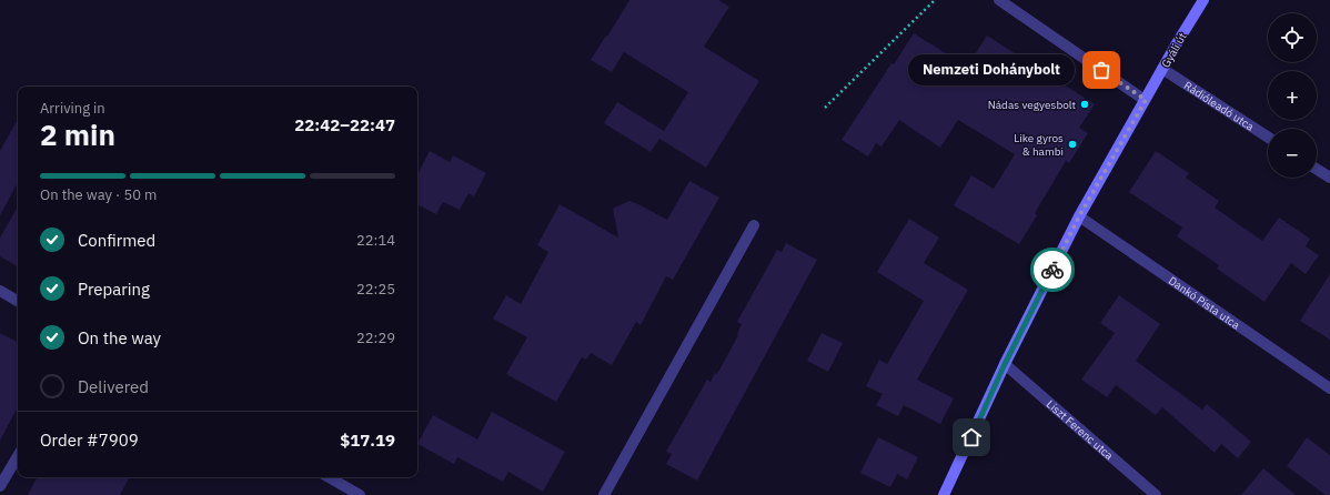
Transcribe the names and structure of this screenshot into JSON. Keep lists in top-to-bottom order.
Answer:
{
  "streets": {
    "main road": ["Gyáli út"],
    "street": ["Rádióleadó utca", "Dankó Pista utca", "Liszt Ferenc utca"]
  },
  "crossings": [
    ["Gyáli út", "Rádióleadó utca"],
    ["Gyáli út", "Dankó Pista utca"],
    ["Gyáli út", "Liszt Ferenc utca"]
  ],
  "places": ["Nemzeti Dohánybolt", "Nádas vegyesbolt", "Like gyros & hambi"],
  "page": {
    "map_buttons": ["+", "−"],
    "bubble": "Nemzeti Dohánybolt",
    "heading": ["2 min", "Arriving in", "22:42–22:47"],
    "panel": ["Order #7909", "$17.19"],
    "bar": "On the way · 50 m",
    "list": [
      ["Confirmed", "22:14"],
      ["Preparing", "22:25"],
      ["On the way", "22:29"],
      "Delivered"
    ]
  }
}
